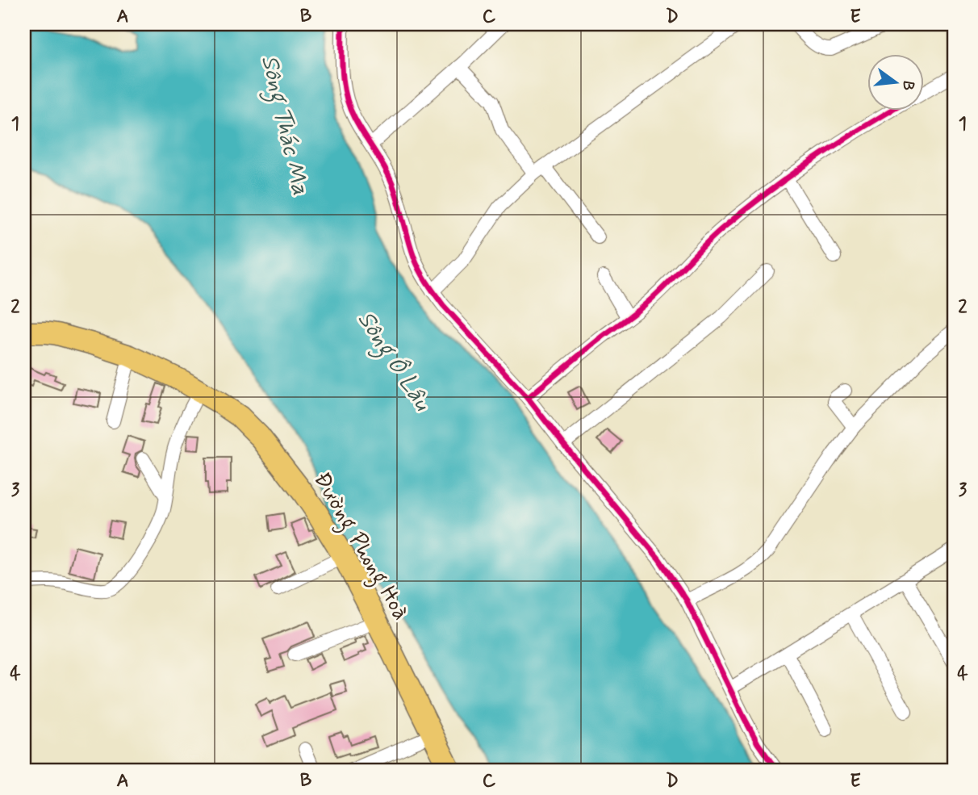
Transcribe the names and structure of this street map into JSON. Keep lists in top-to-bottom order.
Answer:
{
  "streets": {
    "main road": ["Đường Phong Hoà"]
  },
  "water": ["Sông Thác Ma", "Sông Ô Lâu"],
  "north": "right",
  "grid": {
    "columns": [
      "A",
      "B",
      "C",
      "D",
      "E"
    ],
    "rows": [
      "1",
      "2",
      "3",
      "4"
    ]
  }
}
